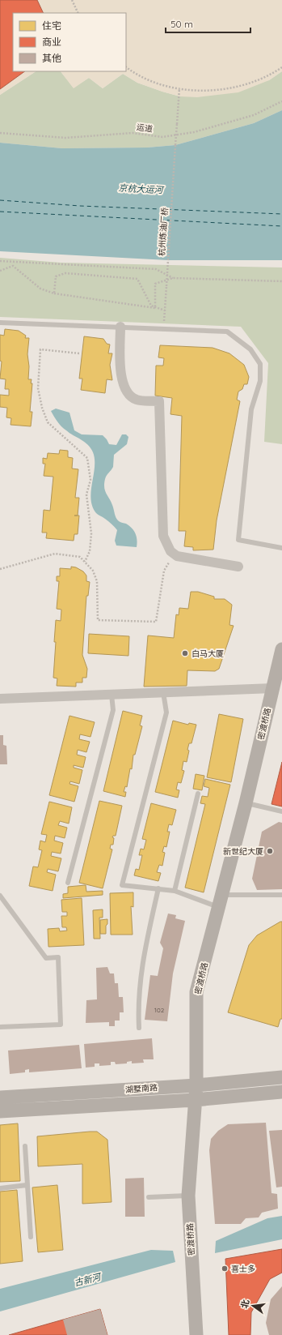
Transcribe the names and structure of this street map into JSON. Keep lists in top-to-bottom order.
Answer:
{
  "streets": {
    "street": ["密渡桥路", "湖墅南路"],
    "path": ["运道", "杭州炼油厂桥"]
  },
  "crossings": [
    ["密渡桥路", "湖墅南路"]
  ],
  "water": ["京杭大运河", "古新河"],
  "places": ["白马大厦", "新世纪大厦", "喜士多"],
  "house_numbers": ["102"],
  "legend": ["住宅", "商业", "其他"],
  "scale_bar": "50 m",
  "north": "left"
}
